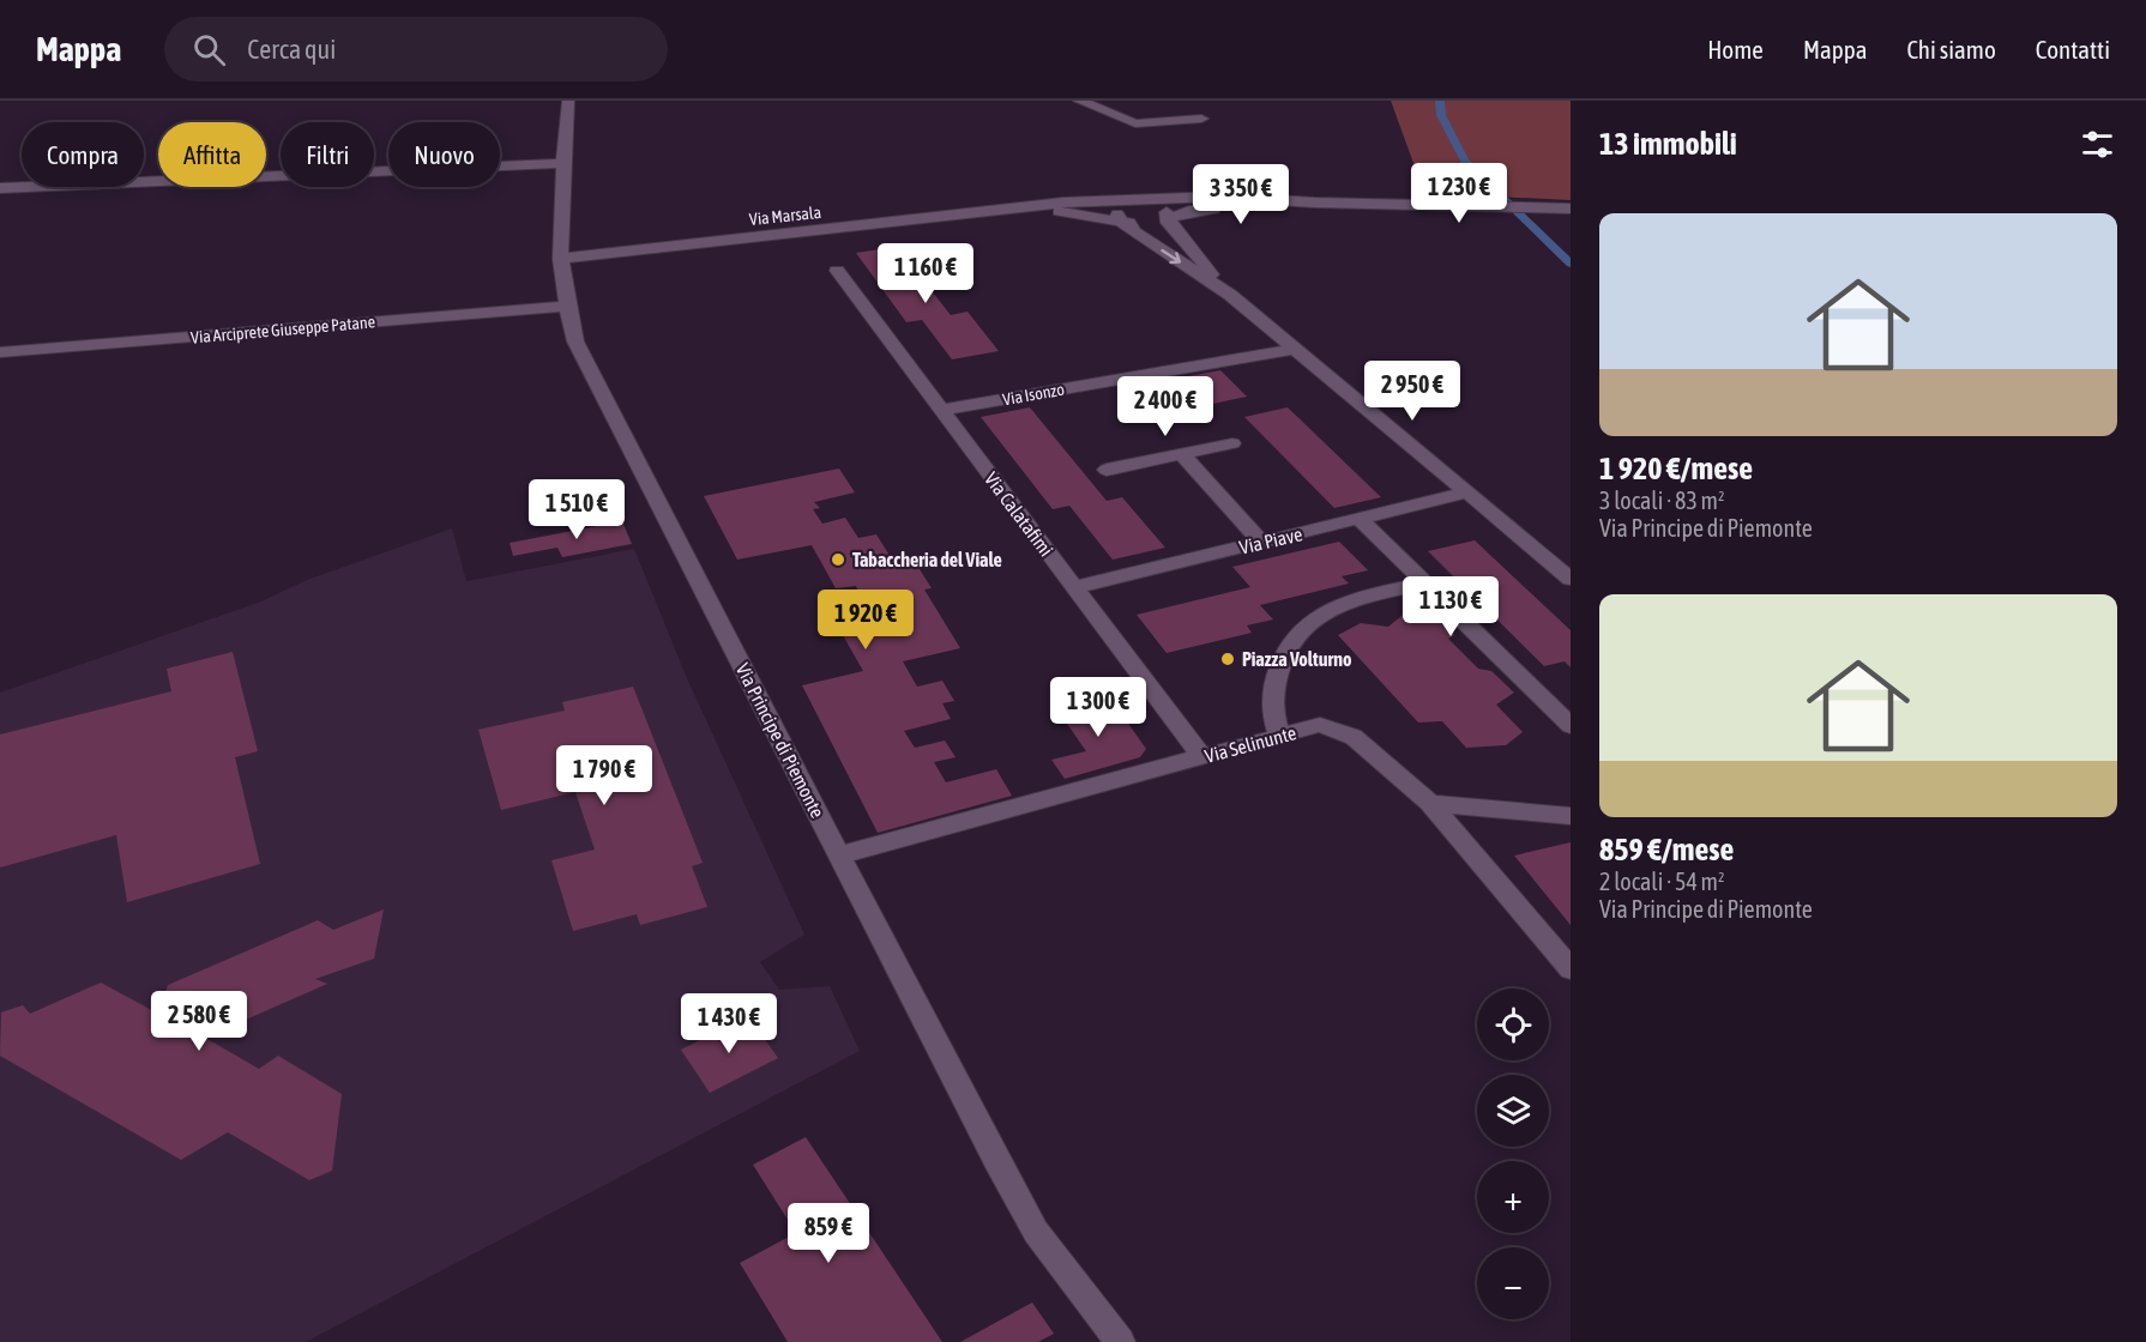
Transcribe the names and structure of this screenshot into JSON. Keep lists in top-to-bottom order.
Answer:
{
  "streets": {
    "street": [
      "Via Marsala",
      "Via Arciprete Giuseppe Patane",
      "Via Isonzo",
      "Via Calatafimi",
      "Via Piave",
      "Via Principe di Piemonte",
      "Via Selinunte"
    ]
  },
  "crossings": [
    ["Via Marsala", "Via Principe di Piemonte"],
    ["Via Arciprete Giuseppe Patane", "Via Principe di Piemonte"],
    ["Via Isonzo", "Via Calatafimi"],
    ["Via Calatafimi", "Via Piave"],
    ["Via Calatafimi", "Via Selinunte"],
    ["Via Principe di Piemonte", "Via Selinunte"]
  ],
  "places": ["Tabaccheria del Viale", "Piazza Volturno"],
  "page": {
    "header": "Mappa",
    "search": "Cerca qui",
    "nav": [
      "Home",
      "Mappa",
      "Chi siamo",
      "Contatti"
    ],
    "heading": "13 immobili",
    "chip": [
      "Compra",
      "Affitta",
      "Filtri",
      "Nuovo"
    ],
    "price": [
      "1 230 €",
      "3 350 €",
      "1 160 €",
      "2 950 €",
      "2 400 €",
      "1 510 €",
      "1 130 €",
      "1 920 €",
      "1 300 €",
      "1 790 €",
      "2 580 €",
      "1 430 €",
      "859 €"
    ],
    "list": [
      {
        "name": "1 920 €/mese",
        "note": "3 locali · 83 m² · Via Principe di Piemonte"
      },
      {
        "name": "859 €/mese",
        "note": "2 locali · 54 m² · Via Principe di Piemonte"
      }
    ],
    "map_buttons": ["+", "−"]
  }
}
